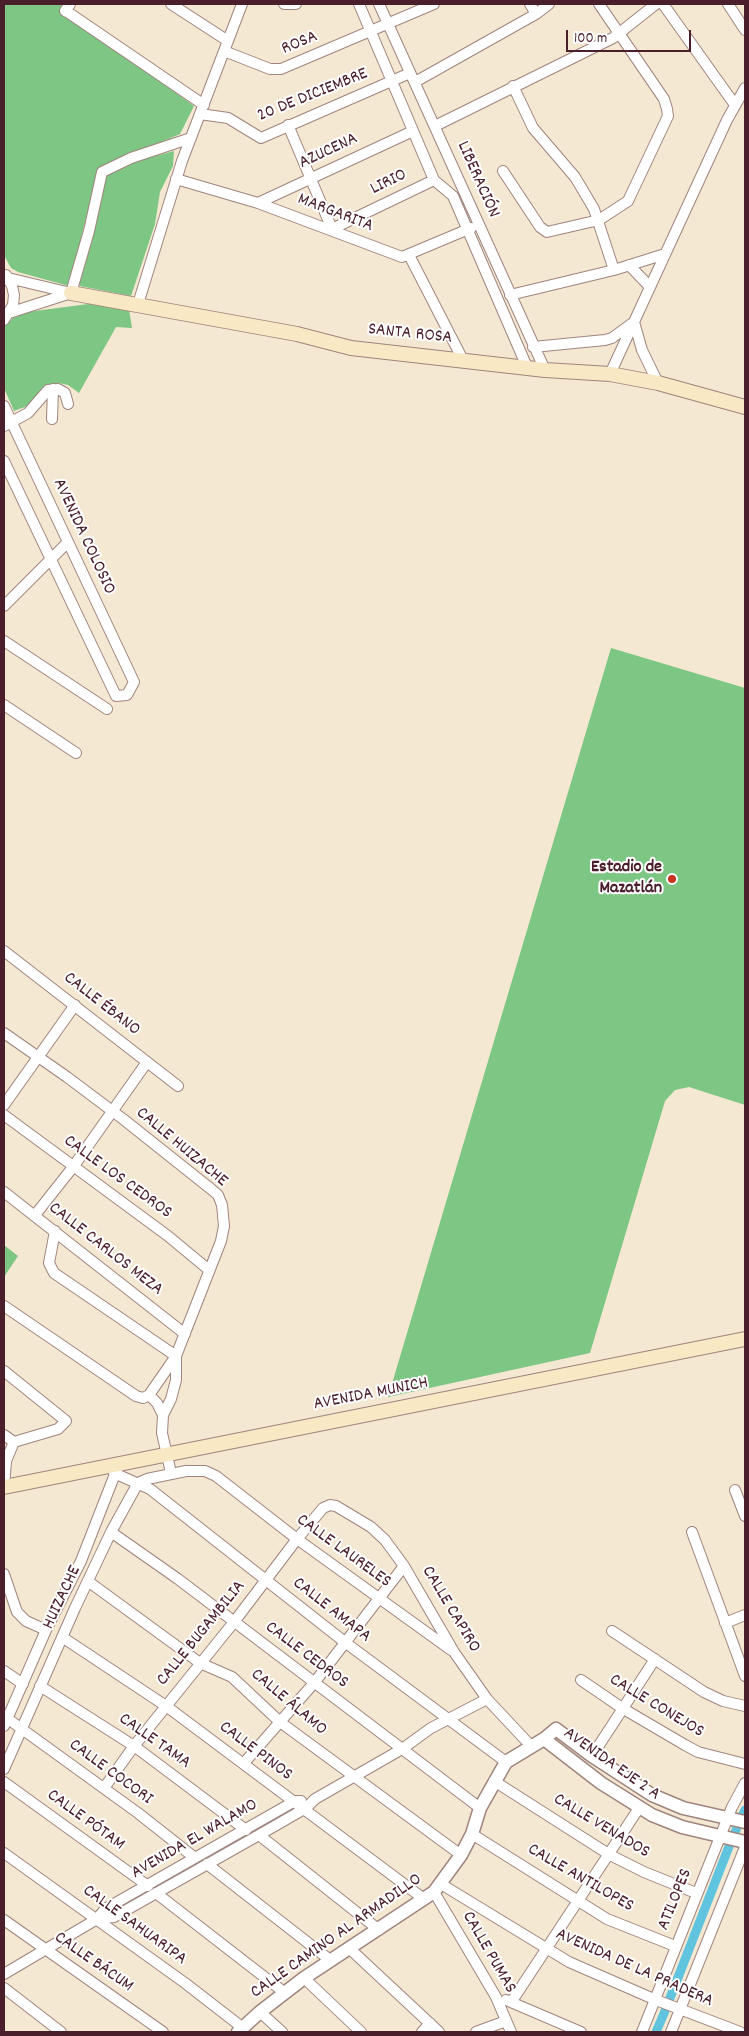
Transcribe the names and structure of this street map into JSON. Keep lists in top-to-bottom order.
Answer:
{
  "streets": {
    "main road": ["SANTA ROSA", "AVENIDA MUNICH"],
    "street": [
      "ROSA",
      "20 DE DICIEMBRE",
      "AZUCENA",
      "LIBERACIÓN",
      "LIRIO",
      "MARGARITA",
      "AVENIDA COLOSIO",
      "CALLE ÉBANO",
      "CALLE HUIZACHE",
      "CALLE LOS CEDROS",
      "CALLE CARLOS MEZA",
      "CALLE LAURELES",
      "HUIZACHE",
      "CALLE CAPIRO",
      "CALLE AMAPA",
      "CALLE BUGAMBILIA",
      "CALLE CEDROS",
      "CALLE ÁLAMO",
      "CALLE CONEJOS",
      "CALLE TAMA",
      "CALLE PINOS",
      "AVENIDA EJE 2 A",
      "CALLE COCORI",
      "CALLE PÓTAM",
      "CALLE VENADOS",
      "AVENIDA EL WALAMO",
      "CALLE ANTILOPES",
      "ATILOPES",
      "CALLE SAHUARIPA",
      "CALLE CAMINO AL ARMADILLO",
      "CALLE PUMAS",
      "CALLE BÁCUM",
      "AVENIDA DE LA PRADERA"
    ]
  },
  "crossings": [
    ["ROSA", "LIBERACIÓN"],
    ["20 DE DICIEMBRE", "LIBERACIÓN"],
    ["AZUCENA", "MARGARITA"],
    ["LIBERACIÓN", "SANTA ROSA"],
    ["LIRIO", "MARGARITA"],
    ["CALLE HUIZACHE", "CALLE LOS CEDROS"],
    ["CALLE HUIZACHE", "CALLE CARLOS MEZA"],
    ["CALLE HUIZACHE", "AVENIDA MUNICH"],
    ["CALLE HUIZACHE", "CALLE LAURELES"],
    ["AVENIDA MUNICH", "HUIZACHE"],
    ["AVENIDA MUNICH", "CALLE AMAPA"],
    ["CALLE LAURELES", "CALLE CAPIRO"],
    ["CALLE LAURELES", "CALLE BUGAMBILIA"],
    ["HUIZACHE", "CALLE AMAPA"],
    ["HUIZACHE", "CALLE CEDROS"],
    ["HUIZACHE", "CALLE ÁLAMO"],
    ["HUIZACHE", "CALLE TAMA"],
    ["HUIZACHE", "CALLE PINOS"],
    ["HUIZACHE", "CALLE COCORI"],
    ["CALLE CAPIRO", "CALLE BUGAMBILIA"],
    ["CALLE CAPIRO", "AVENIDA EL WALAMO"],
    ["CALLE CAPIRO", "CALLE CAMINO AL ARMADILLO"],
    ["CALLE AMAPA", "CALLE BUGAMBILIA"],
    ["CALLE AMAPA", "AVENIDA EL WALAMO"],
    ["CALLE AMAPA", "CALLE CAMINO AL ARMADILLO"],
    ["CALLE BUGAMBILIA", "CALLE CEDROS"],
    ["CALLE BUGAMBILIA", "CALLE ÁLAMO"],
    ["CALLE BUGAMBILIA", "CALLE TAMA"],
    ["CALLE BUGAMBILIA", "CALLE PINOS"],
    ["CALLE BUGAMBILIA", "CALLE COCORI"],
    ["CALLE CEDROS", "AVENIDA EL WALAMO"],
    ["CALLE CEDROS", "CALLE CAMINO AL ARMADILLO"],
    ["CALLE ÁLAMO", "AVENIDA EL WALAMO"],
    ["CALLE ÁLAMO", "CALLE CAMINO AL ARMADILLO"],
    ["CALLE TAMA", "AVENIDA EL WALAMO"],
    ["CALLE PINOS", "AVENIDA EL WALAMO"],
    ["CALLE PINOS", "CALLE CAMINO AL ARMADILLO"],
    ["CALLE PINOS", "CALLE PUMAS"],
    ["CALLE PINOS", "AVENIDA DE LA PRADERA"],
    ["AVENIDA EJE 2 A", "ATILOPES"],
    ["AVENIDA EJE 2 A", "CALLE CAMINO AL ARMADILLO"],
    ["CALLE COCORI", "AVENIDA EL WALAMO"],
    ["CALLE PÓTAM", "AVENIDA EL WALAMO"],
    ["CALLE PÓTAM", "CALLE CAMINO AL ARMADILLO"],
    ["CALLE VENADOS", "ATILOPES"],
    ["CALLE VENADOS", "CALLE CAMINO AL ARMADILLO"],
    ["AVENIDA EL WALAMO", "CALLE SAHUARIPA"],
    ["AVENIDA EL WALAMO", "CALLE BÁCUM"],
    ["CALLE ANTILOPES", "ATILOPES"],
    ["CALLE ANTILOPES", "CALLE CAMINO AL ARMADILLO"],
    ["ATILOPES", "AVENIDA DE LA PRADERA"],
    ["CALLE SAHUARIPA", "CALLE CAMINO AL ARMADILLO"],
    ["CALLE CAMINO AL ARMADILLO", "CALLE PUMAS"],
    ["CALLE CAMINO AL ARMADILLO", "AVENIDA DE LA PRADERA"],
    ["CALLE PUMAS", "AVENIDA DE LA PRADERA"]
  ],
  "places": ["Estadio de Mazatlán"],
  "scale_bar": "100 m"
}
